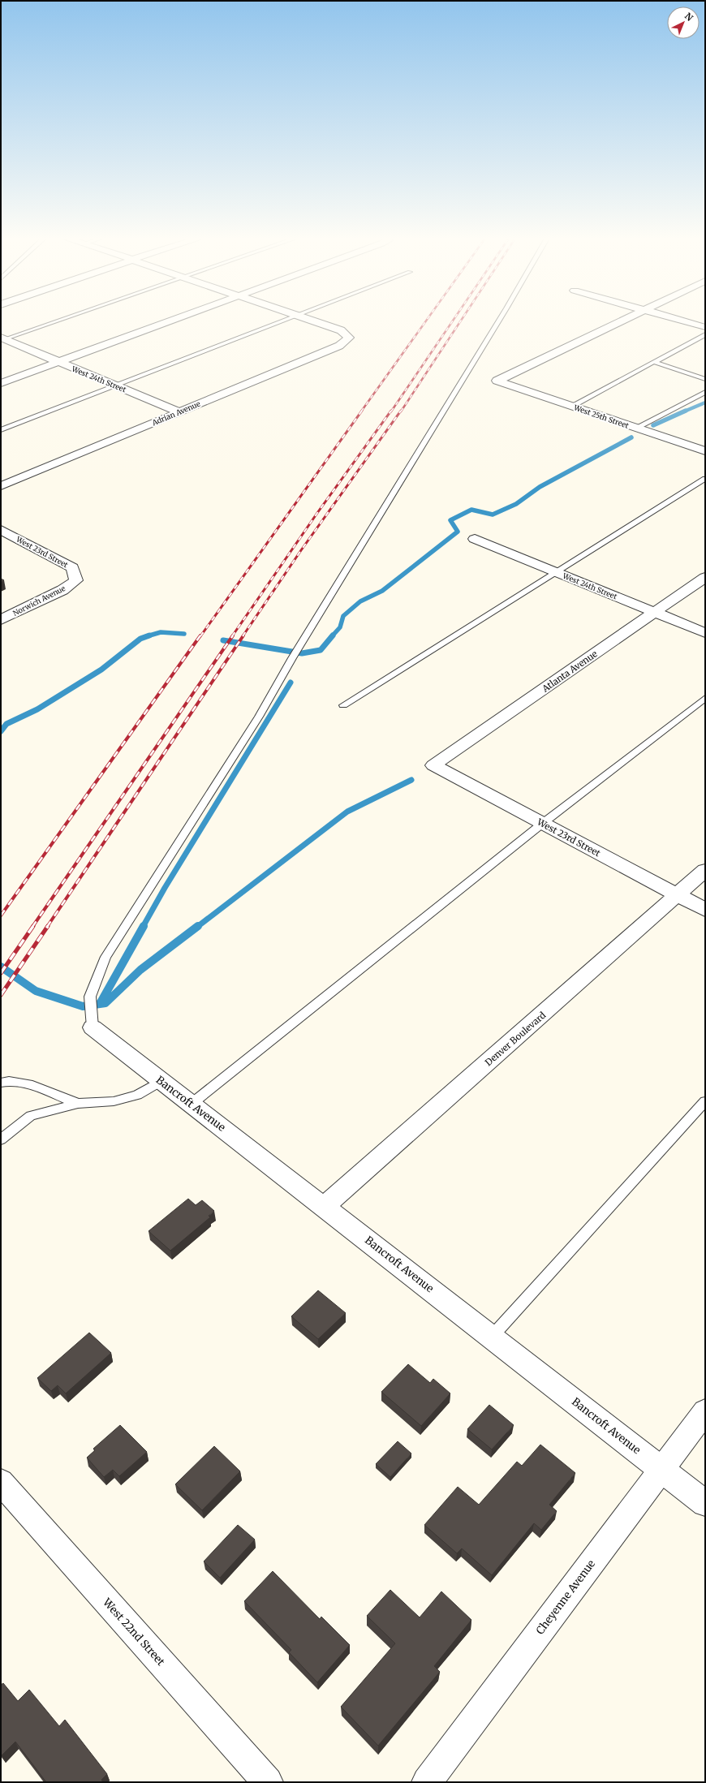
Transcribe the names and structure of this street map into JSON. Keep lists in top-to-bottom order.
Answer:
{
  "streets": {
    "street": [
      "West 24th Street",
      "Adrian Avenue",
      "West 25th Street",
      "West 23rd Street",
      "Norwich Avenue",
      "Atlanta Avenue",
      "Denver Boulevard",
      "Bancroft Avenue",
      "Cheyenne Avenue",
      "West 22nd Street"
    ]
  },
  "crossings": [
    ["West 24th Street", "Adrian Avenue"],
    ["West 24th Street", "Atlanta Avenue"],
    ["West 23rd Street", "Norwich Avenue"],
    ["West 23rd Street", "Atlanta Avenue"],
    ["West 23rd Street", "Denver Boulevard"],
    ["Denver Boulevard", "Bancroft Avenue"],
    ["Bancroft Avenue", "Cheyenne Avenue"]
  ],
  "north": "top right"
}
